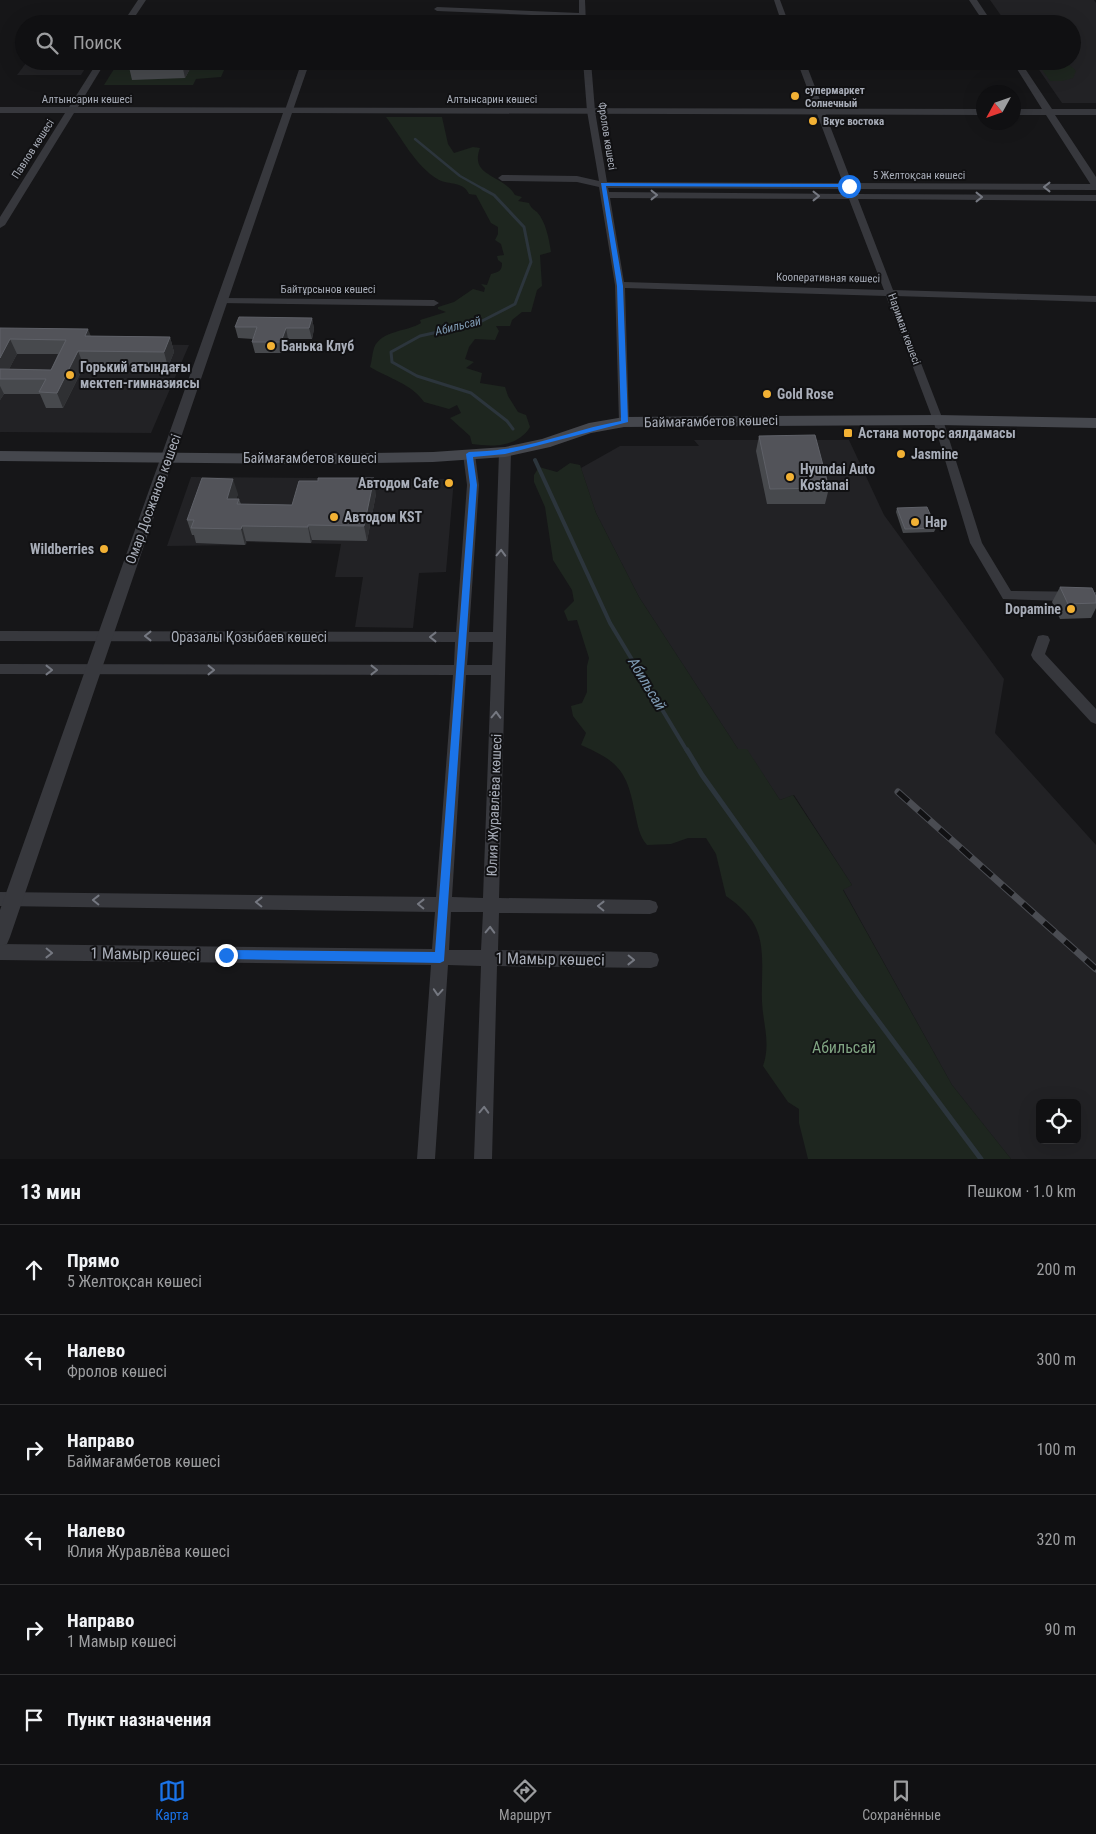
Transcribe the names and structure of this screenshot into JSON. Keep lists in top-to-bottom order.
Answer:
{
  "streets": {
    "main road": ["Баймағамбетов көшесі"],
    "street": [
      "Алтынсарин көшесі",
      "Фролов көшесі",
      "Павлов көшесі",
      "5 Желтоқсан көшесі",
      "Кооперативная көшесі",
      "Байтұрсынов көшесі",
      "Нариман көшесі",
      "Омар Досжанов көшесі",
      "Оразалы Қозыбаев көшесі",
      "Юлия Журавлёва көшесі",
      "1 Мамыр көшесі"
    ]
  },
  "crossings": [
    ["Алтынсарин көшесі", "Фролов көшесі"],
    ["Алтынсарин көшесі", "Павлов көшесі"],
    ["Алтынсарин көшесі", "Нариман көшесі"],
    ["Алтынсарин көшесі", "Омар Досжанов көшесі"],
    ["Фролов көшесі", "5 Желтоқсан көшесі"],
    ["Фролов көшесі", "Кооперативная көшесі"],
    ["Фролов көшесі", "Баймағамбетов көшесі"],
    ["5 Желтоқсан көшесі", "Нариман көшесі"],
    ["Кооперативная көшесі", "Нариман көшесі"],
    ["Байтұрсынов көшесі", "Омар Досжанов көшесі"],
    ["Нариман көшесі", "Баймағамбетов көшесі"],
    ["Баймағамбетов көшесі", "Омар Досжанов көшесі"],
    ["Баймағамбетов көшесі", "Юлия Журавлёва көшесі"],
    ["Омар Досжанов көшесі", "Оразалы Қозыбаев көшесі"],
    ["Оразалы Қозыбаев көшесі", "Юлия Журавлёва көшесі"],
    ["Юлия Журавлёва көшесі", "1 Мамыр көшесі"]
  ],
  "water": ["Абильсай"],
  "parks": ["Абильсай"],
  "places": {
    "other": [
      "супермаркет Солнечный",
      "Вкус востока",
      "Банька Клуб",
      "Горький атындағы мектеп-гимназиясы",
      "Gold Rose",
      "Jasmine",
      "Hyundai Auto Kostanai",
      "Автодом Cafe",
      "Автодом KST",
      "Нар",
      "Wildberries",
      "Dopamine"
    ],
    "transit": ["Астана моторс аялдамасы"]
  },
  "north": "bottom left",
  "page": {
    "search": "Поиск",
    "heading": ["13 мин", "Пешком · 1.0 km"],
    "list": [
      ["Прямо", "5 Желтоқсан көшесі", "200 m"],
      ["Налево", "Фролов көшесі", "300 m"],
      ["Направо", "Баймағамбетов көшесі", "100 m"],
      ["Налево", "Юлия Журавлёва көшесі", "320 m"],
      ["Направо", "1 Мамыр көшесі", "90 m"],
      "Пункт назначения"
    ],
    "nav": ["Карта", "Маршрут", "Сохранённые"]
  }
}
